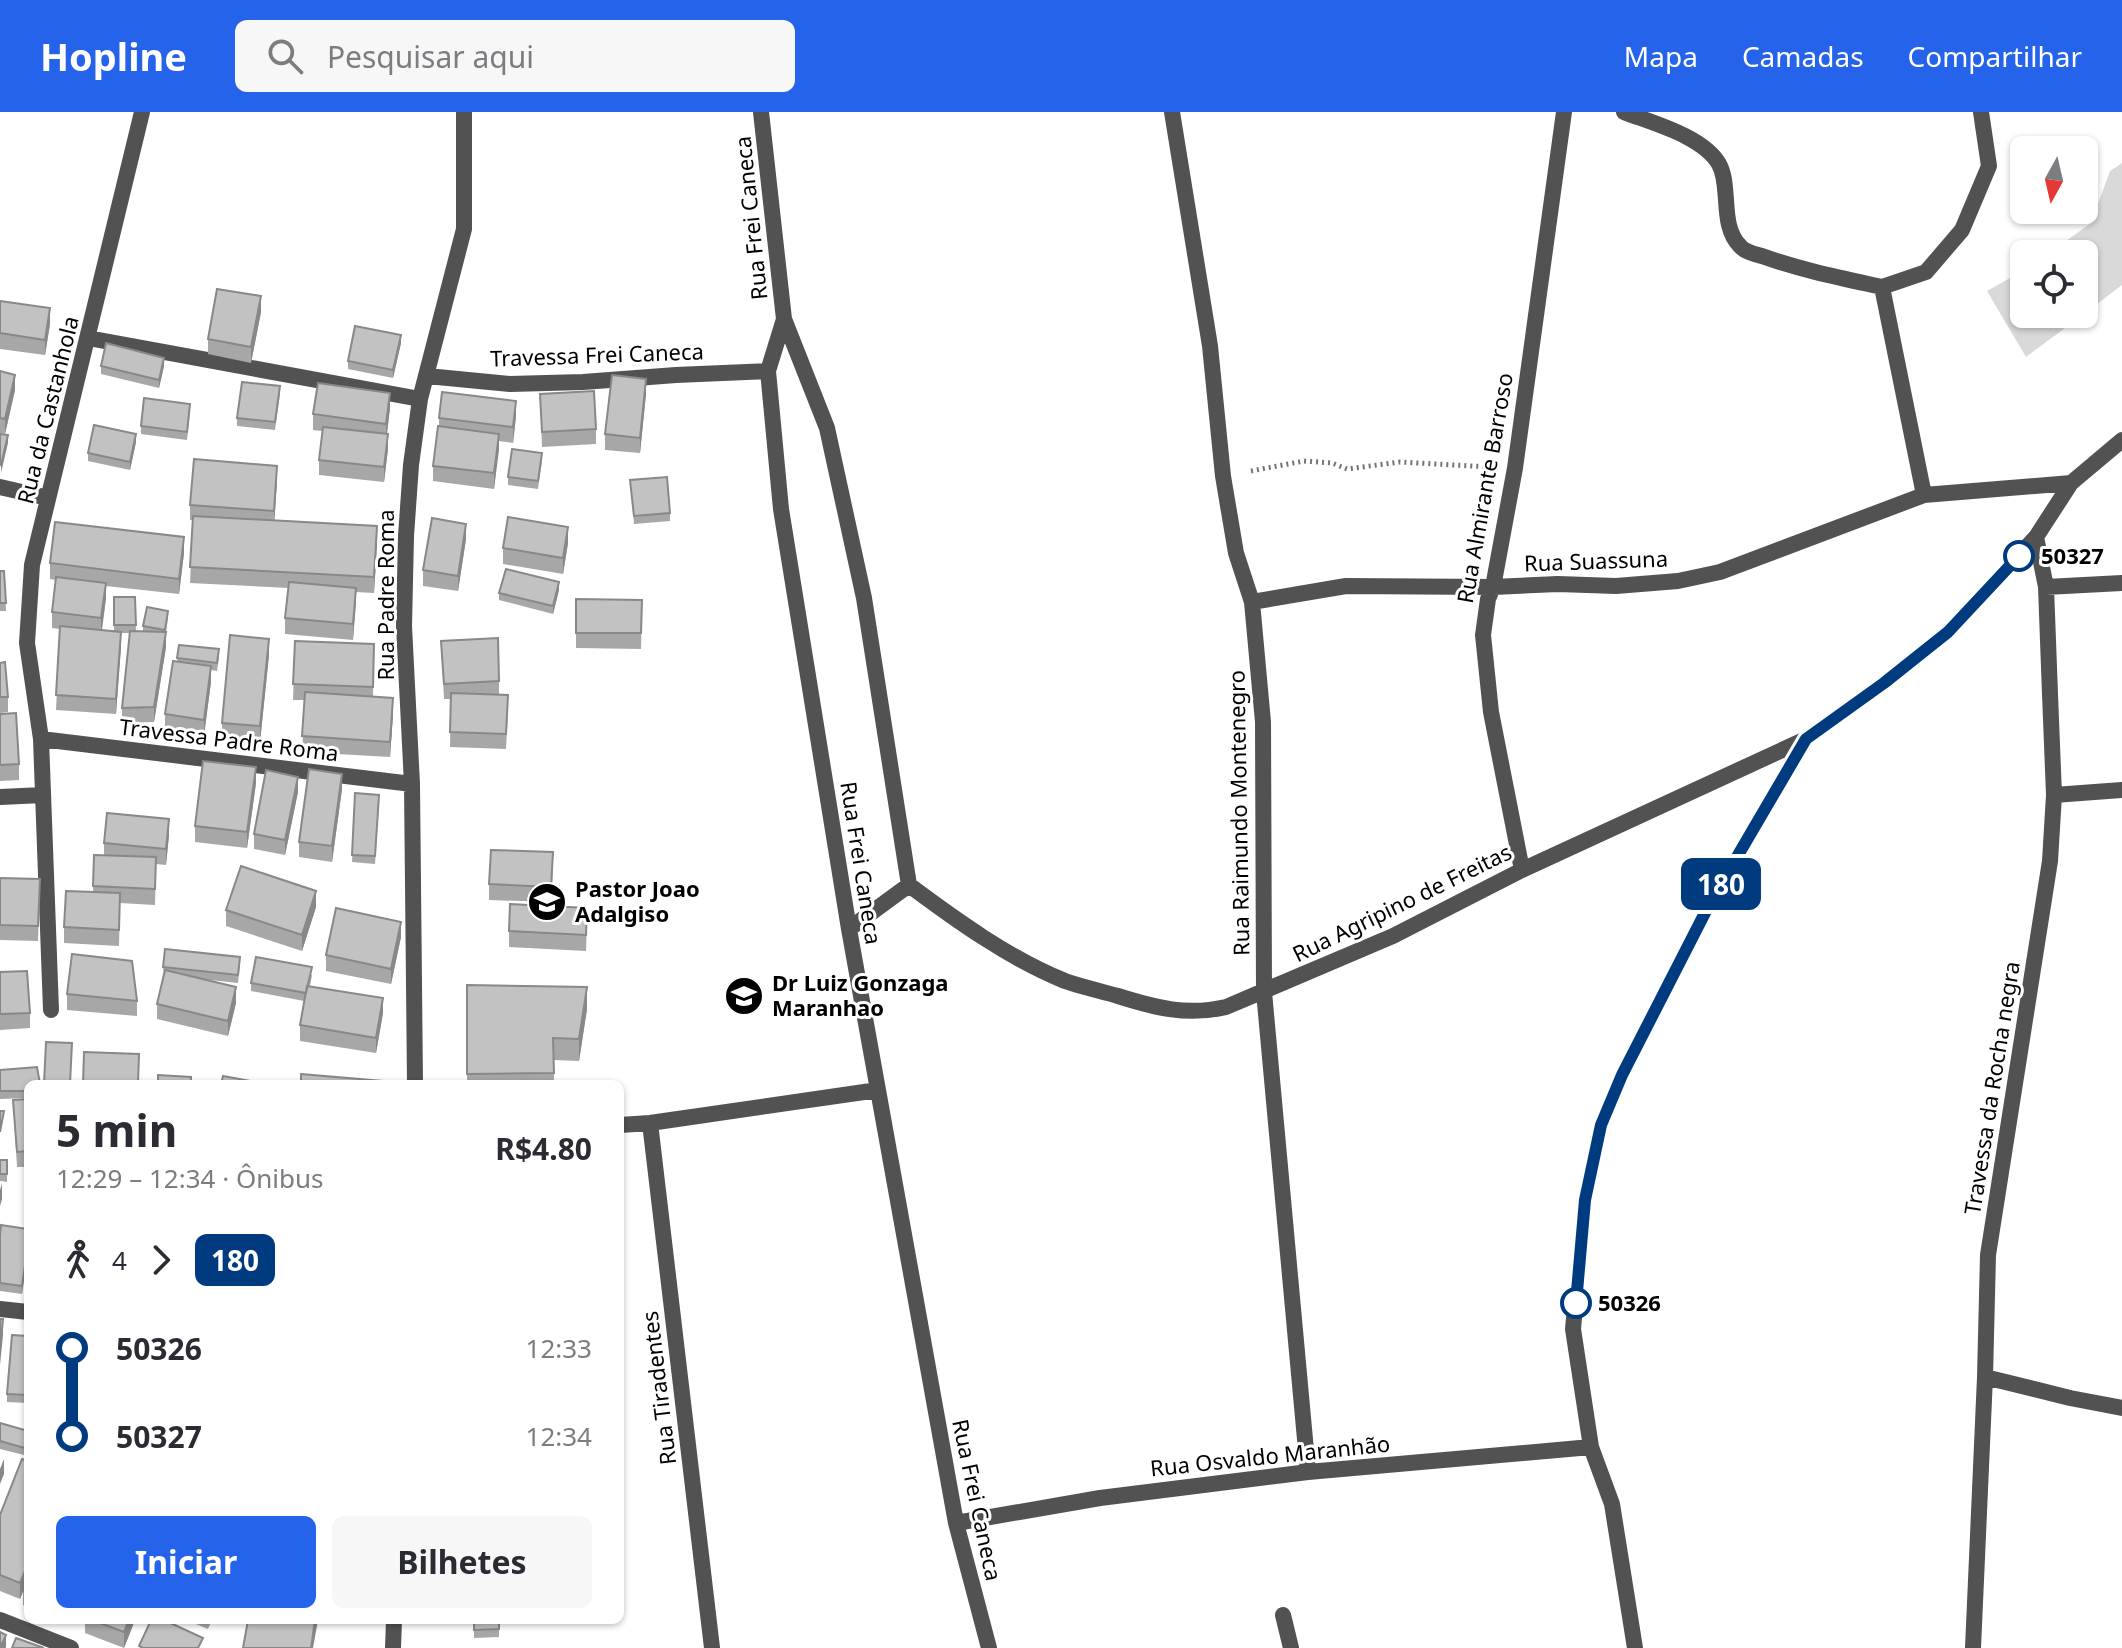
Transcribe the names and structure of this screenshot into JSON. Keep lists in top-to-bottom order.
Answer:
{
  "streets": {
    "street": [
      "Rua Frei Caneca",
      "Travessa Frei Caneca",
      "Rua da Castanhola",
      "Rua Almirante Barroso",
      "Rua Suassuna",
      "Rua Padre Roma",
      "Travessa Padre Roma",
      "Rua Raimundo Montenegro",
      "Rua Agripino de Freitas",
      "Travessa da Rocha negra",
      "Rua Tiradentes",
      "Rua Osvaldo Maranhão"
    ]
  },
  "crossings": [
    ["Rua Frei Caneca", "Travessa Frei Caneca"],
    ["Rua Frei Caneca", "Rua Agripino de Freitas"],
    ["Rua Frei Caneca", "Rua Osvaldo Maranhão"],
    ["Travessa Frei Caneca", "Rua Padre Roma"],
    ["Rua da Castanhola", "Travessa Padre Roma"],
    ["Rua Almirante Barroso", "Rua Suassuna"],
    ["Rua Almirante Barroso", "Rua Agripino de Freitas"],
    ["Rua Suassuna", "Rua Raimundo Montenegro"],
    ["Rua Suassuna", "Rua Agripino de Freitas"],
    ["Rua Padre Roma", "Travessa Padre Roma"],
    ["Rua Raimundo Montenegro", "Rua Agripino de Freitas"],
    ["Rua Raimundo Montenegro", "Rua Osvaldo Maranhão"],
    ["Rua Agripino de Freitas", "Travessa da Rocha negra"],
    ["Rua Agripino de Freitas", "Rua Osvaldo Maranhão"]
  ],
  "places": {
    "other": ["50327", "50326"],
    "school or university": ["Pastor Joao Adalgiso", "Dr Luiz Gonzaga Maranhao"]
  },
  "lines": ["bus line 180"],
  "north": "bottom",
  "page": {
    "header": "Hopline",
    "search": "Pesquisar aqui",
    "nav": ["Mapa", "Camadas", "Compartilhar"],
    "on_map": "180",
    "heading": ["5 min", "12:29 – 12:34 · Ônibus", "R$4.80"],
    "legs": ["4", "180"],
    "list": [
      {
        "name": "50326",
        "value": "12:33"
      },
      {
        "name": "50327",
        "value": "12:34"
      }
    ],
    "buttons": ["Iniciar", "Bilhetes"]
  }
}
